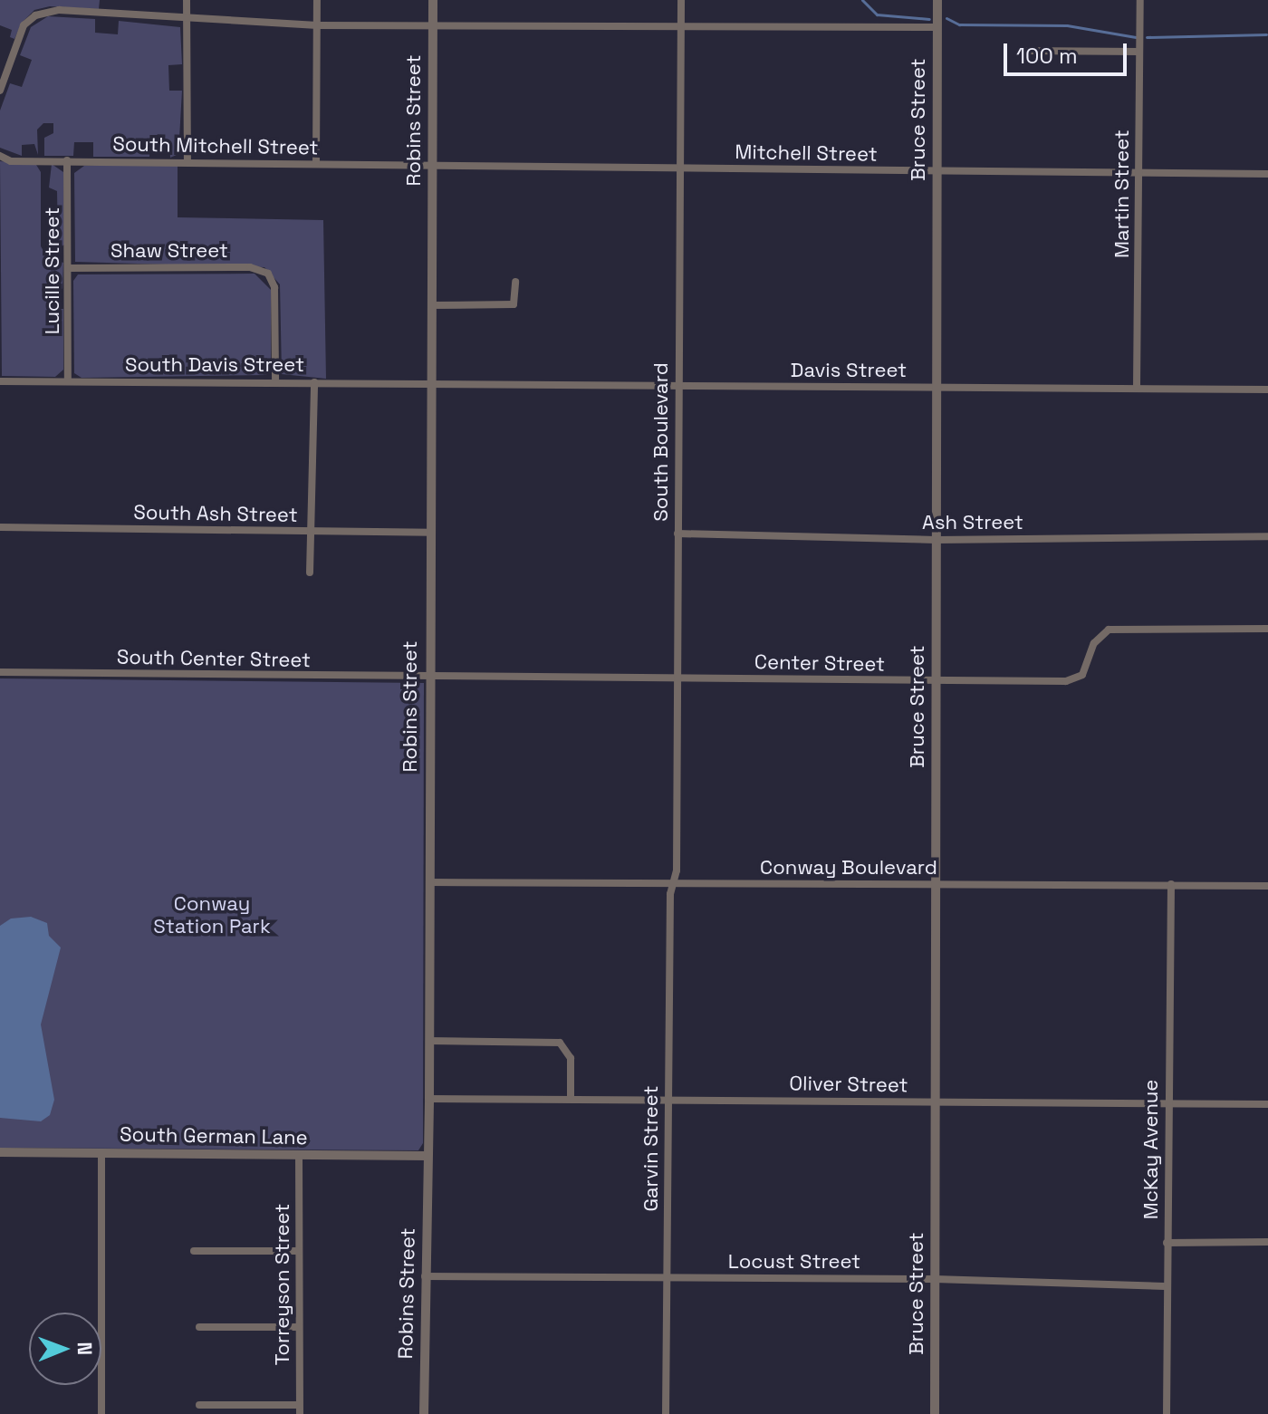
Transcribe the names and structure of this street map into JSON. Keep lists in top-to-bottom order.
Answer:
{
  "streets": {
    "street": [
      "Bruce Street",
      "Robins Street",
      "South Mitchell Street",
      "Mitchell Street",
      "Martin Street",
      "Shaw Street",
      "Lucille Street",
      "South Davis Street",
      "Davis Street",
      "South Boulevard",
      "South Ash Street",
      "Ash Street",
      "South Center Street",
      "Center Street",
      "Conway Boulevard",
      "Oliver Street",
      "South German Lane",
      "Garvin Street",
      "McKay Avenue",
      "Locust Street",
      "Torreyson Street"
    ]
  },
  "crossings": [
    ["Bruce Street", "Mitchell Street"],
    ["Bruce Street", "Davis Street"],
    ["Bruce Street", "Ash Street"],
    ["Bruce Street", "Center Street"],
    ["Bruce Street", "Conway Boulevard"],
    ["Bruce Street", "Oliver Street"],
    ["Bruce Street", "Locust Street"],
    ["Robins Street", "South Mitchell Street"],
    ["Robins Street", "Mitchell Street"],
    ["Robins Street", "South Davis Street"],
    ["Robins Street", "Davis Street"],
    ["Robins Street", "South Ash Street"],
    ["Robins Street", "South Center Street"],
    ["Robins Street", "Center Street"],
    ["Robins Street", "Conway Boulevard"],
    ["Robins Street", "Oliver Street"],
    ["Robins Street", "South German Lane"],
    ["Robins Street", "Locust Street"],
    ["South Mitchell Street", "Mitchell Street"],
    ["South Mitchell Street", "Lucille Street"],
    ["Mitchell Street", "Martin Street"],
    ["Mitchell Street", "South Boulevard"],
    ["Martin Street", "Davis Street"],
    ["Shaw Street", "Lucille Street"],
    ["Shaw Street", "South Davis Street"],
    ["Lucille Street", "South Davis Street"],
    ["South Davis Street", "Davis Street"],
    ["Davis Street", "South Boulevard"],
    ["South Boulevard", "Ash Street"],
    ["South Boulevard", "Center Street"],
    ["South Boulevard", "Conway Boulevard"],
    ["South Boulevard", "Garvin Street"],
    ["South Center Street", "Center Street"],
    ["Conway Boulevard", "Garvin Street"],
    ["Conway Boulevard", "McKay Avenue"],
    ["Oliver Street", "Garvin Street"],
    ["Oliver Street", "McKay Avenue"],
    ["South German Lane", "Torreyson Street"],
    ["Garvin Street", "Locust Street"],
    ["McKay Avenue", "Locust Street"]
  ],
  "parks": ["Conway Station Park"],
  "scale_bar": "100 m",
  "north": "right"
}
